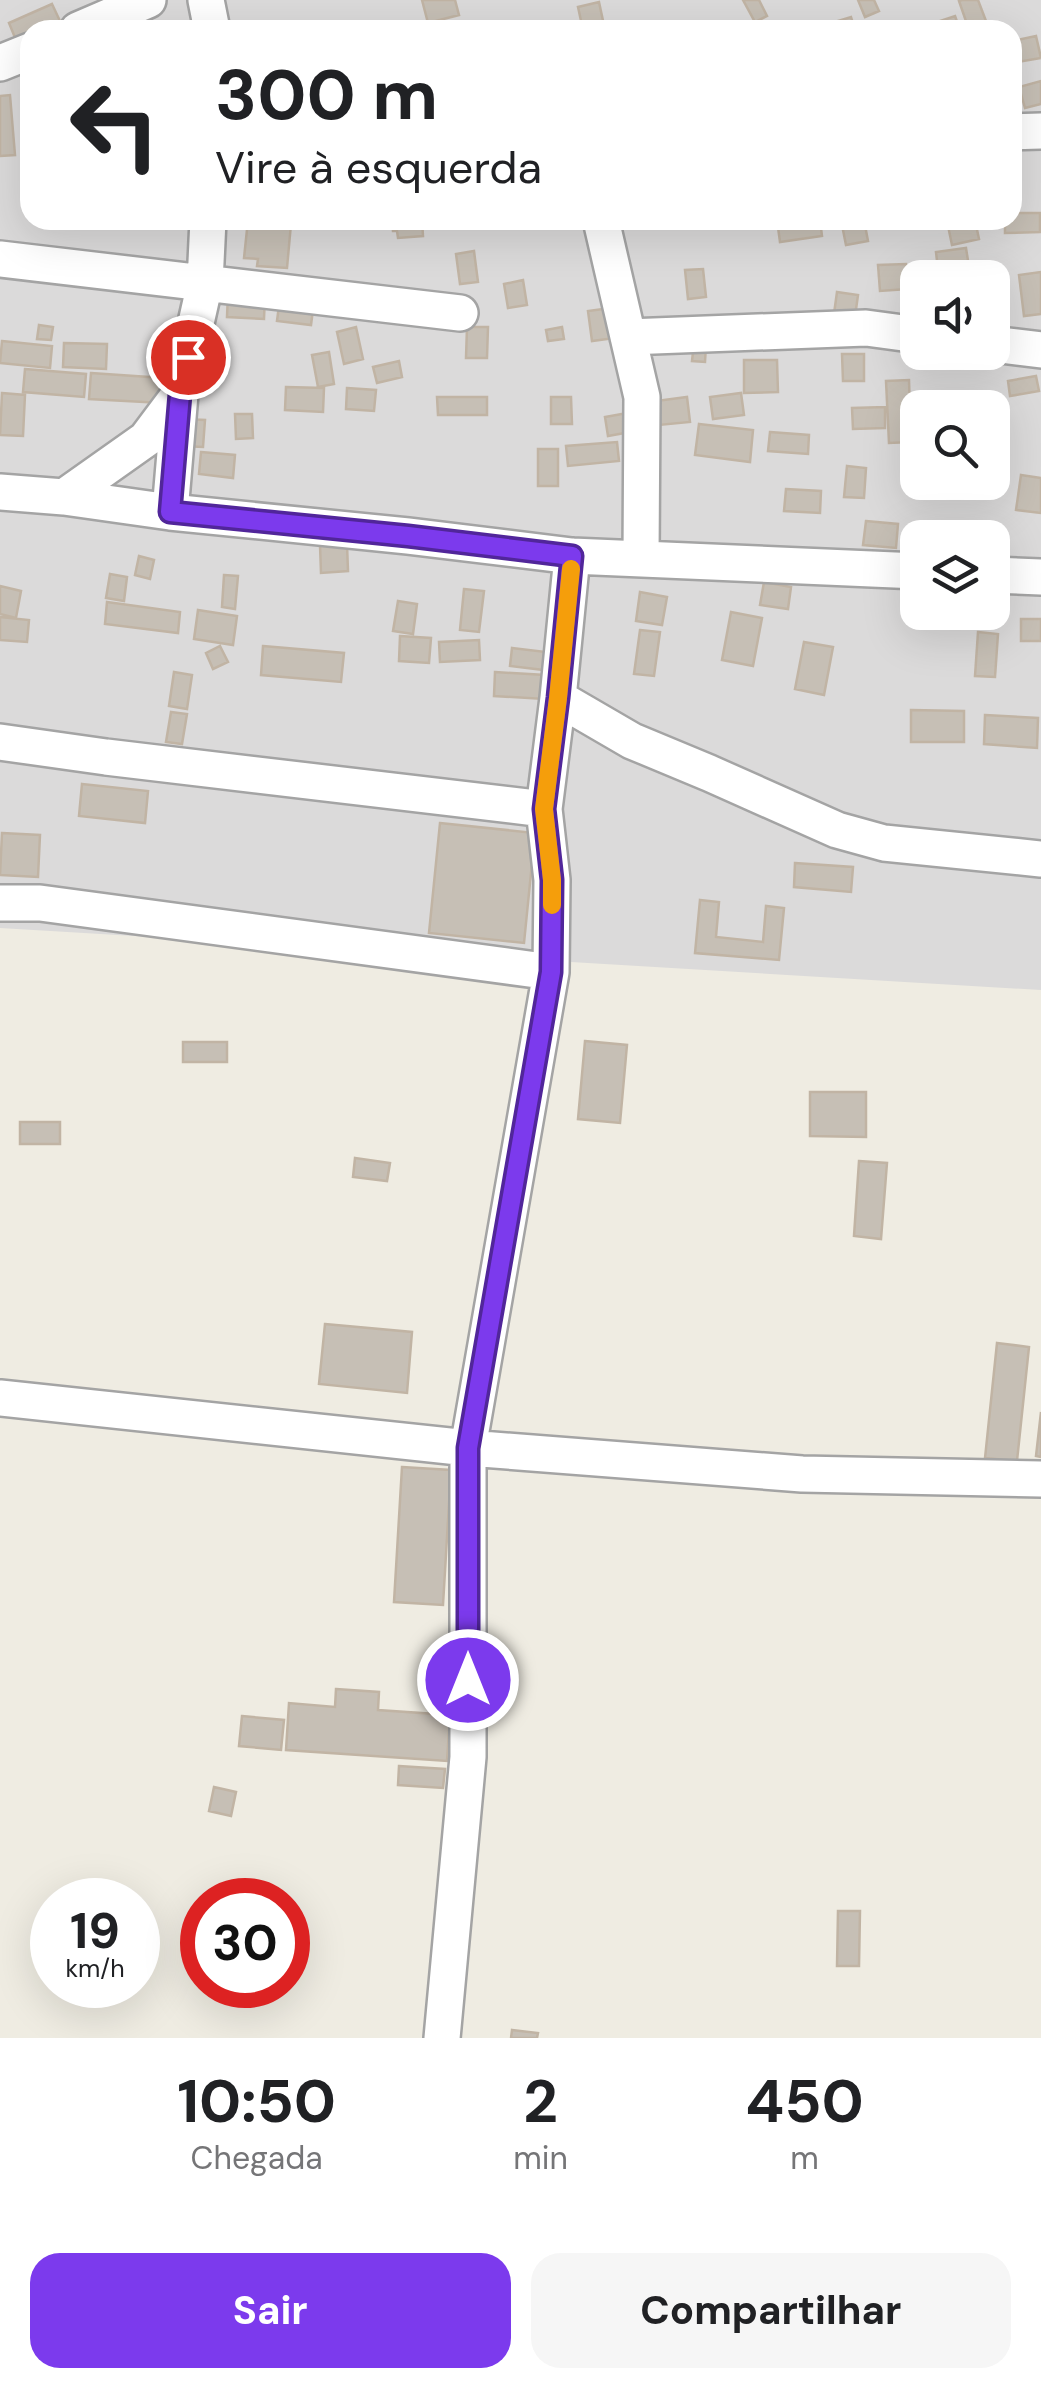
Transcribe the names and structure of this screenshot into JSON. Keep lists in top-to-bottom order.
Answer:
{
  "page": {
    "turn": ["300 m", "Vire à esquerda"],
    "speed": "19 km/h",
    "limit": "30",
    "eta": [
      "10:50",
      "Chegada",
      "2",
      "min",
      "450",
      "m"
    ],
    "buttons": ["Sair", "Compartilhar"]
  }
}
